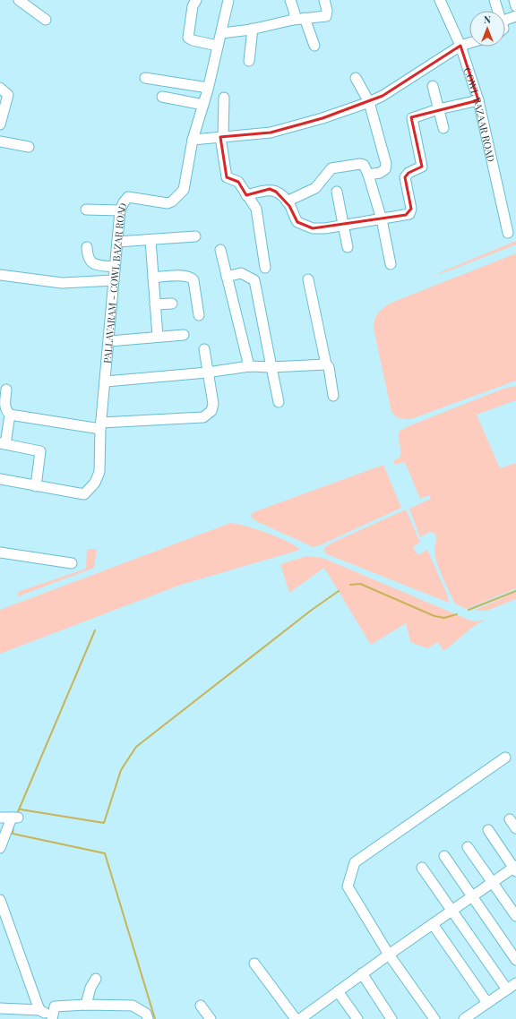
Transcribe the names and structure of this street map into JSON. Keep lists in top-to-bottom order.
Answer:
{
  "streets": {
    "street": ["COWL BAZAAR ROAD", "PALLAVARAM - COWL BAZAR ROAD"]
  },
  "north": "top"
}
